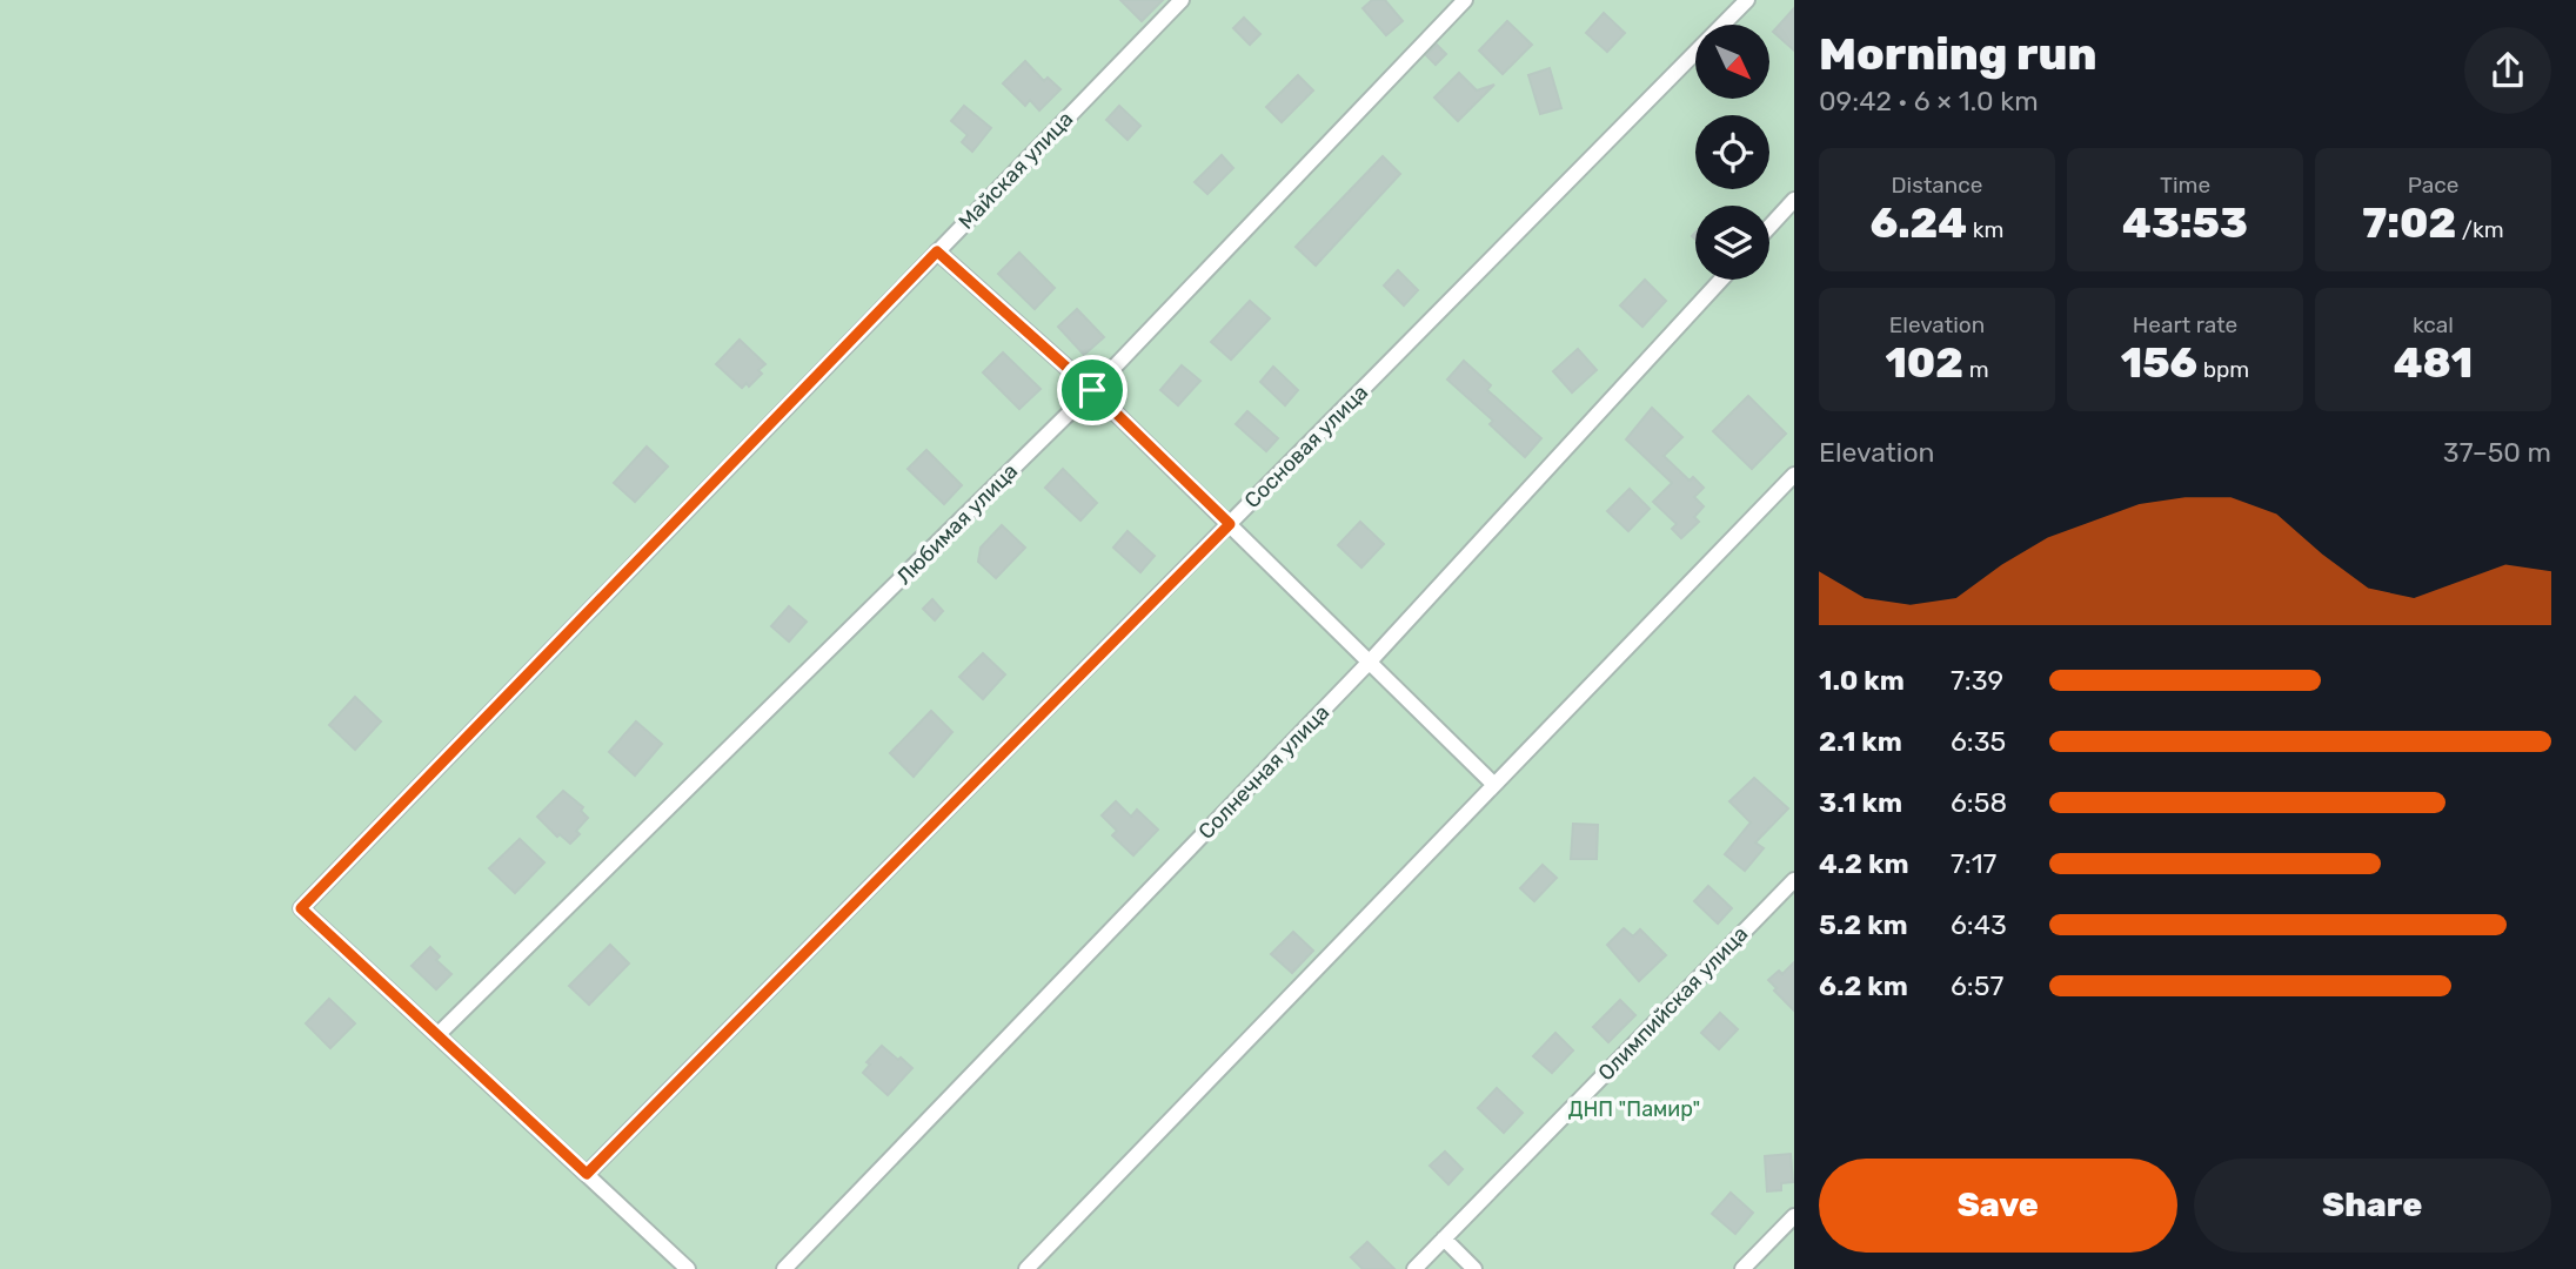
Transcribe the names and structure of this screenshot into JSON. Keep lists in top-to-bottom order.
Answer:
{
  "streets": {
    "street": [
      "Майская улица",
      "Сосновая улица",
      "Любимая улица",
      "Солнечная улица",
      "Олимпийская улица"
    ]
  },
  "crossings": [
    ["Майская улица", "Любимая улица"]
  ],
  "parks": ["ДНП \"Памир\""],
  "north": "bottom right",
  "page": {
    "heading": ["Morning run", "09:42 · 6 × 1.0 km"],
    "stats": [
      ["Distance", "6.24 km"],
      ["Time", "43:53"],
      ["Pace", "7:02 /km"],
      ["Elevation", "102 m"],
      ["Heart rate", "156 bpm"],
      ["kcal", "481"]
    ],
    "chart": ["Elevation", "37–50 m"],
    "list": [
      {
        "name": "1.0 km",
        "note": "7:39"
      },
      {
        "name": "2.1 km",
        "note": "6:35"
      },
      {
        "name": "3.1 km",
        "note": "6:58"
      },
      {
        "name": "4.2 km",
        "note": "7:17"
      },
      {
        "name": "5.2 km",
        "note": "6:43"
      },
      {
        "name": "6.2 km",
        "note": "6:57"
      }
    ],
    "buttons": ["Save", "Share"]
  }
}
